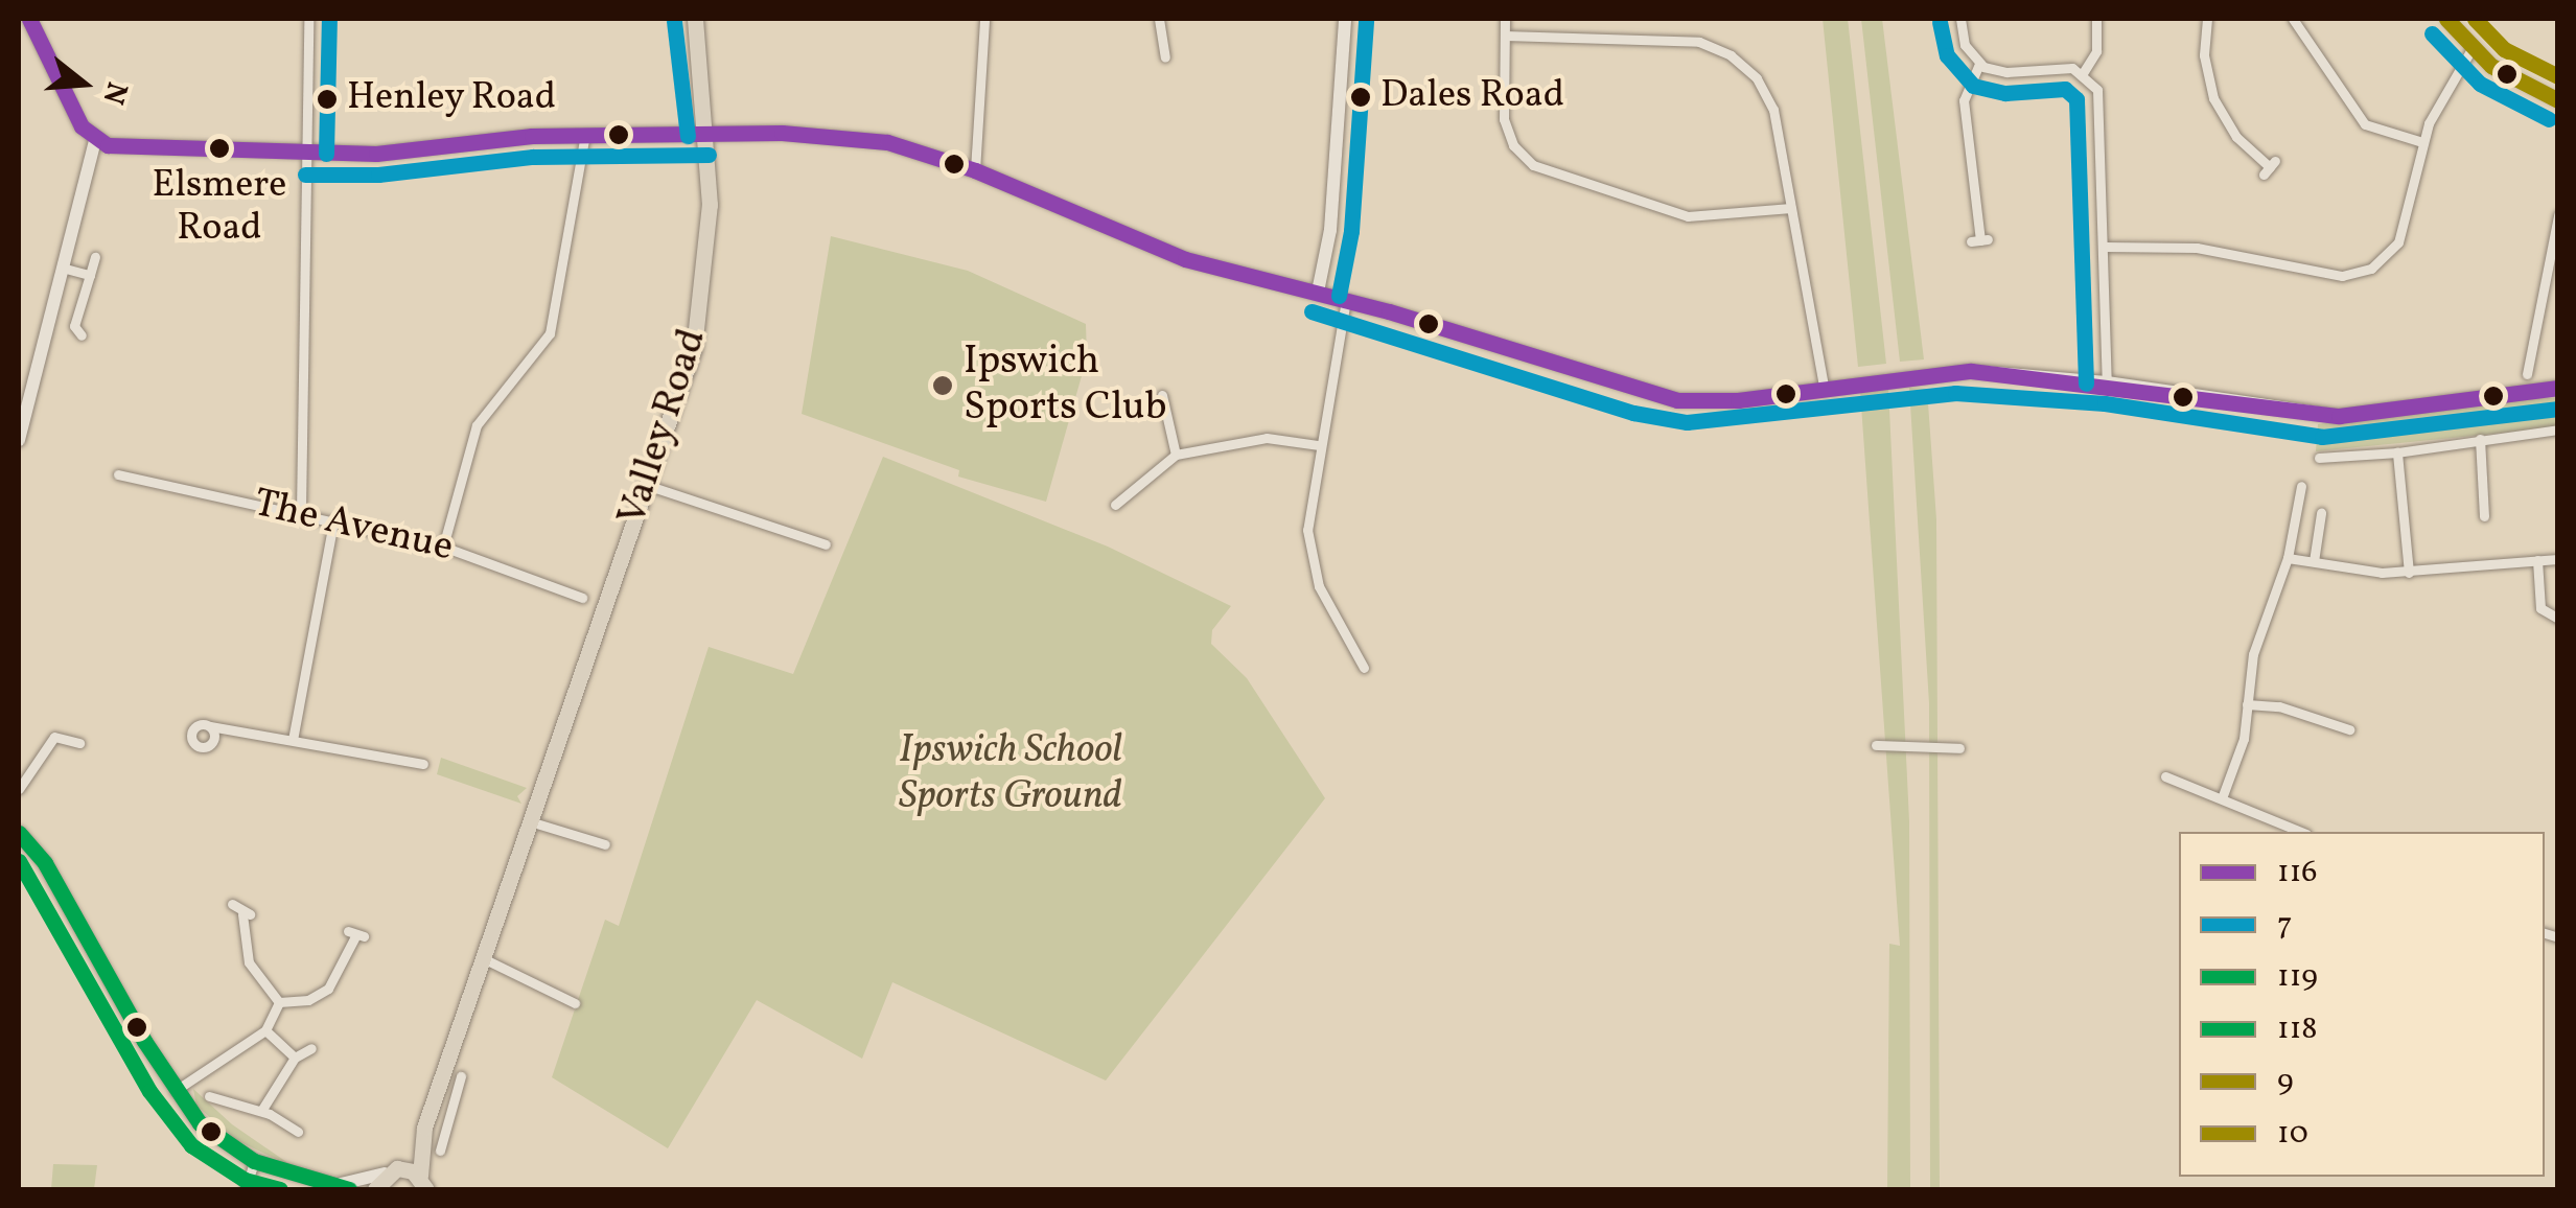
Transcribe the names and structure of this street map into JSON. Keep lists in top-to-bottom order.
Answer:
{
  "streets": {
    "main road": ["Valley Road"],
    "street": ["The Avenue"]
  },
  "parks": ["Ipswich School Sports Ground"],
  "places": [
    "Dales Road",
    "Henley Road",
    "Elsmere Road",
    "Ipswich Sports Club"
  ],
  "lines": [
    "transit line 116",
    "transit line 7",
    "transit line 9",
    "transit line 10",
    "transit line 119",
    "transit line 118"
  ],
  "legend": [
    "116",
    "7",
    "119",
    "118",
    "9",
    "10"
  ],
  "north": "right"
}
